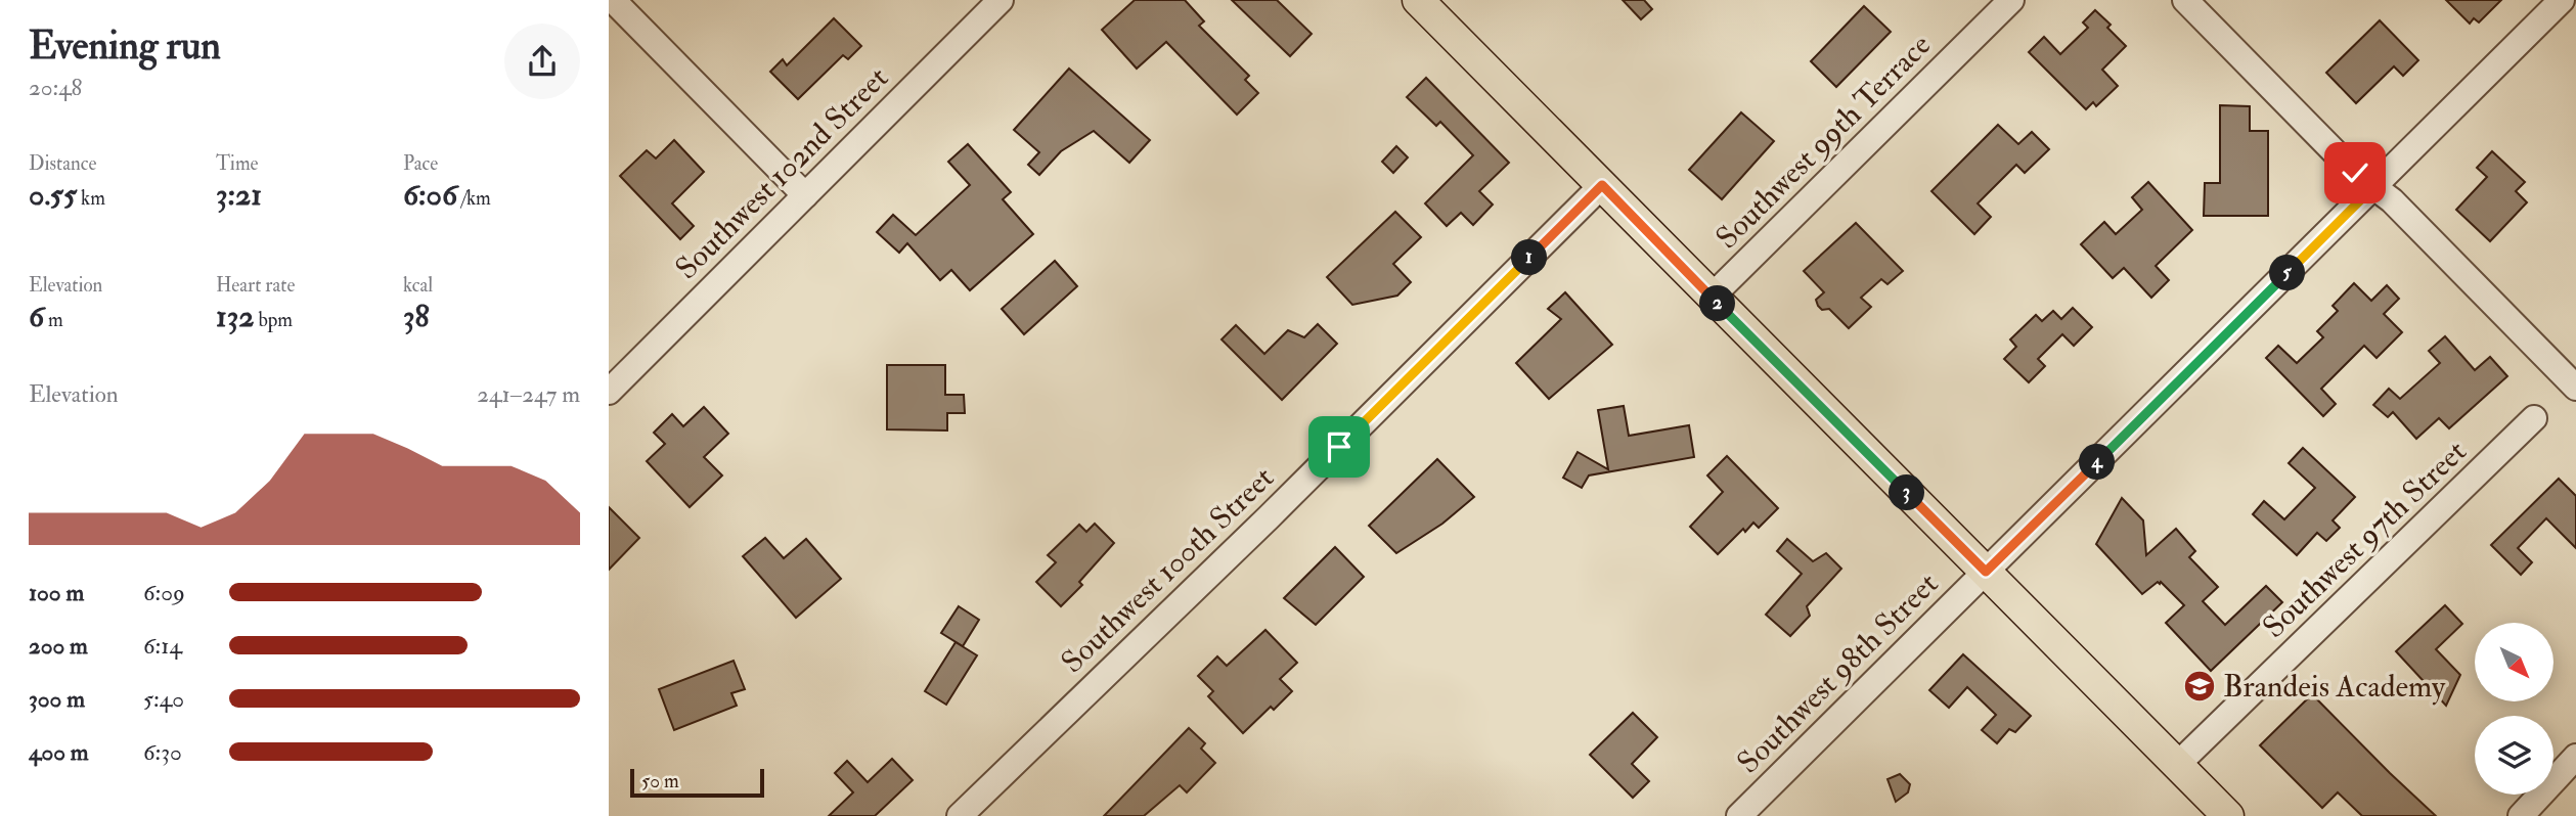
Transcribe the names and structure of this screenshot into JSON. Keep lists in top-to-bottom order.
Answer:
{
  "streets": {
    "street": [
      "Southwest 99th Terrace",
      "Southwest 102nd Street",
      "Southwest 97th Street",
      "Southwest 100th Street",
      "Southwest 98th Street"
    ]
  },
  "places": {
    "school or university": ["Brandeis Academy"]
  },
  "scale_bar": "50 m",
  "north": "bottom right",
  "page": {
    "heading": ["Evening run", "20:48"],
    "stats": [
      ["Distance", "0.55 km"],
      ["Time", "3:21"],
      ["Pace", "6:06 /km"],
      ["Elevation", "6 m"],
      ["Heart rate", "132 bpm"],
      ["kcal", "38"]
    ],
    "pins": [
      "1",
      "5",
      "2",
      "4",
      "3"
    ],
    "chart": ["Elevation", "241–247 m"],
    "list": [
      {
        "name": "100 m",
        "note": "6:09"
      },
      {
        "name": "200 m",
        "note": "6:14"
      },
      {
        "name": "300 m",
        "note": "5:40"
      },
      {
        "name": "400 m",
        "note": "6:30"
      }
    ],
    "scale": "50 m"
  }
}
